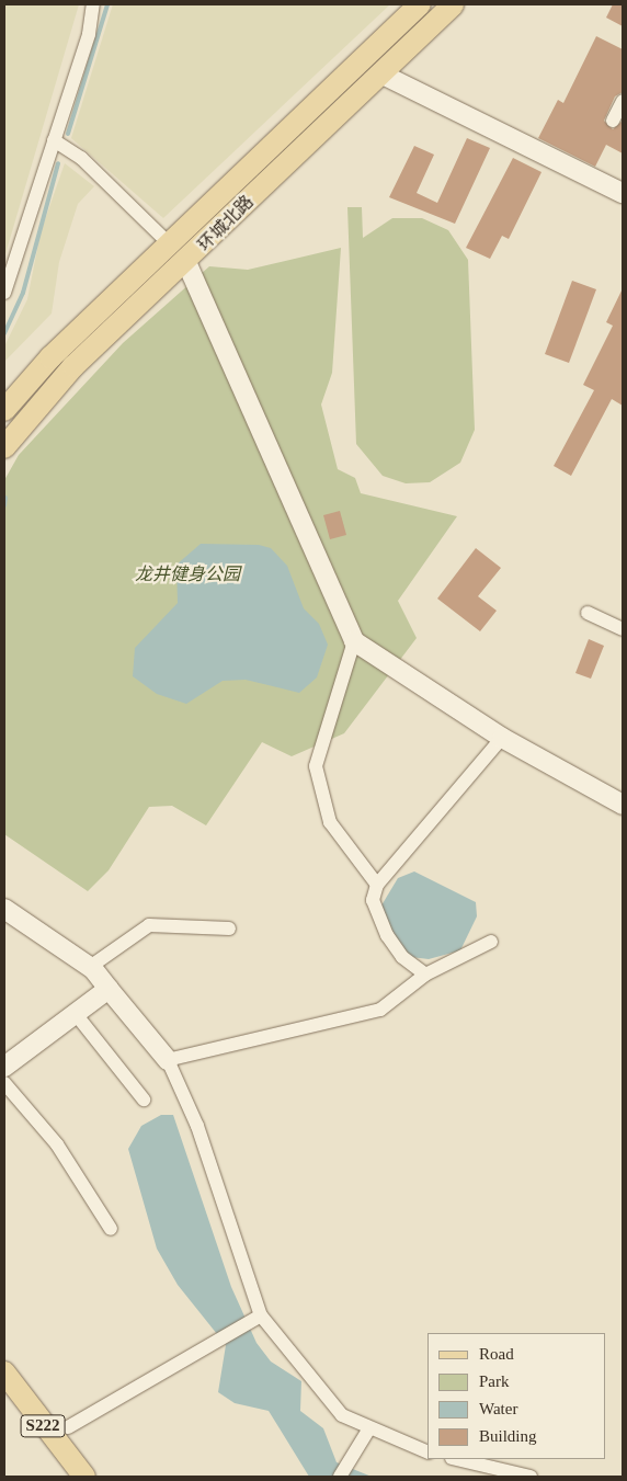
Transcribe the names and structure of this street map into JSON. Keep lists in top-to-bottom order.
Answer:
{
  "streets": {
    "main road": ["环城北路", "S222"]
  },
  "parks": ["龙井健身公园"],
  "legend": [
    "Road",
    "Park",
    "Water",
    "Building"
  ]
}
